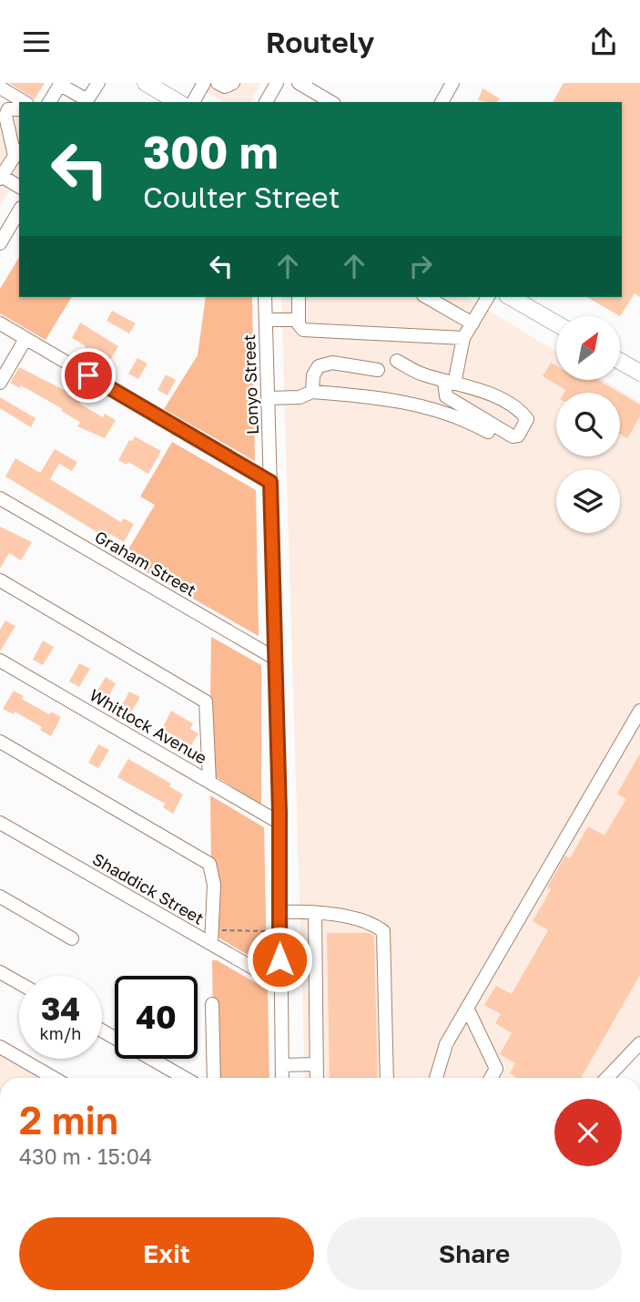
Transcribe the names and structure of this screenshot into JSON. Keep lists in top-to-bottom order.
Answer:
{
  "streets": {
    "street": [
      "Lonyo Street",
      "Graham Street",
      "Whitlock Avenue",
      "Shaddick Street"
    ]
  },
  "crossings": [
    ["Lonyo Street", "Graham Street"],
    ["Lonyo Street", "Whitlock Avenue"],
    ["Lonyo Street", "Shaddick Street"]
  ],
  "north": "top right",
  "page": {
    "header": "Routely",
    "turn": ["300 m", "Coulter Street"],
    "speed": "34 km/h",
    "limit": "40",
    "heading": ["2 min", "430 m · 15:04"],
    "buttons": ["Exit", "Share"]
  }
}
